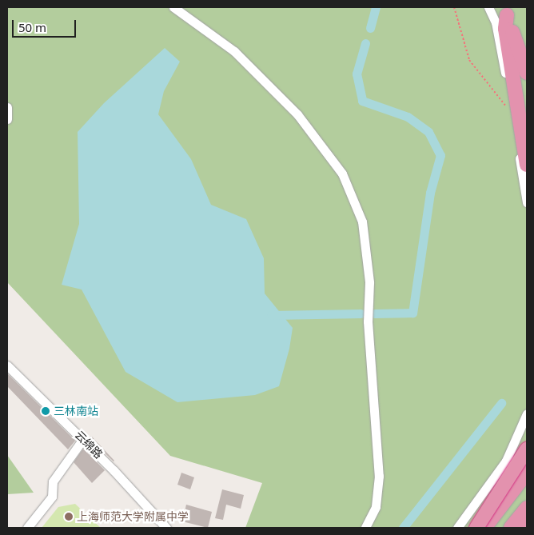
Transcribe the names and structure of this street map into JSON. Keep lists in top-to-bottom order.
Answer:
{
  "streets": {
    "street": ["云绵路"]
  },
  "places": ["三林南站", "上海师范大学附属中学"],
  "scale_bar": "50 m"
}
